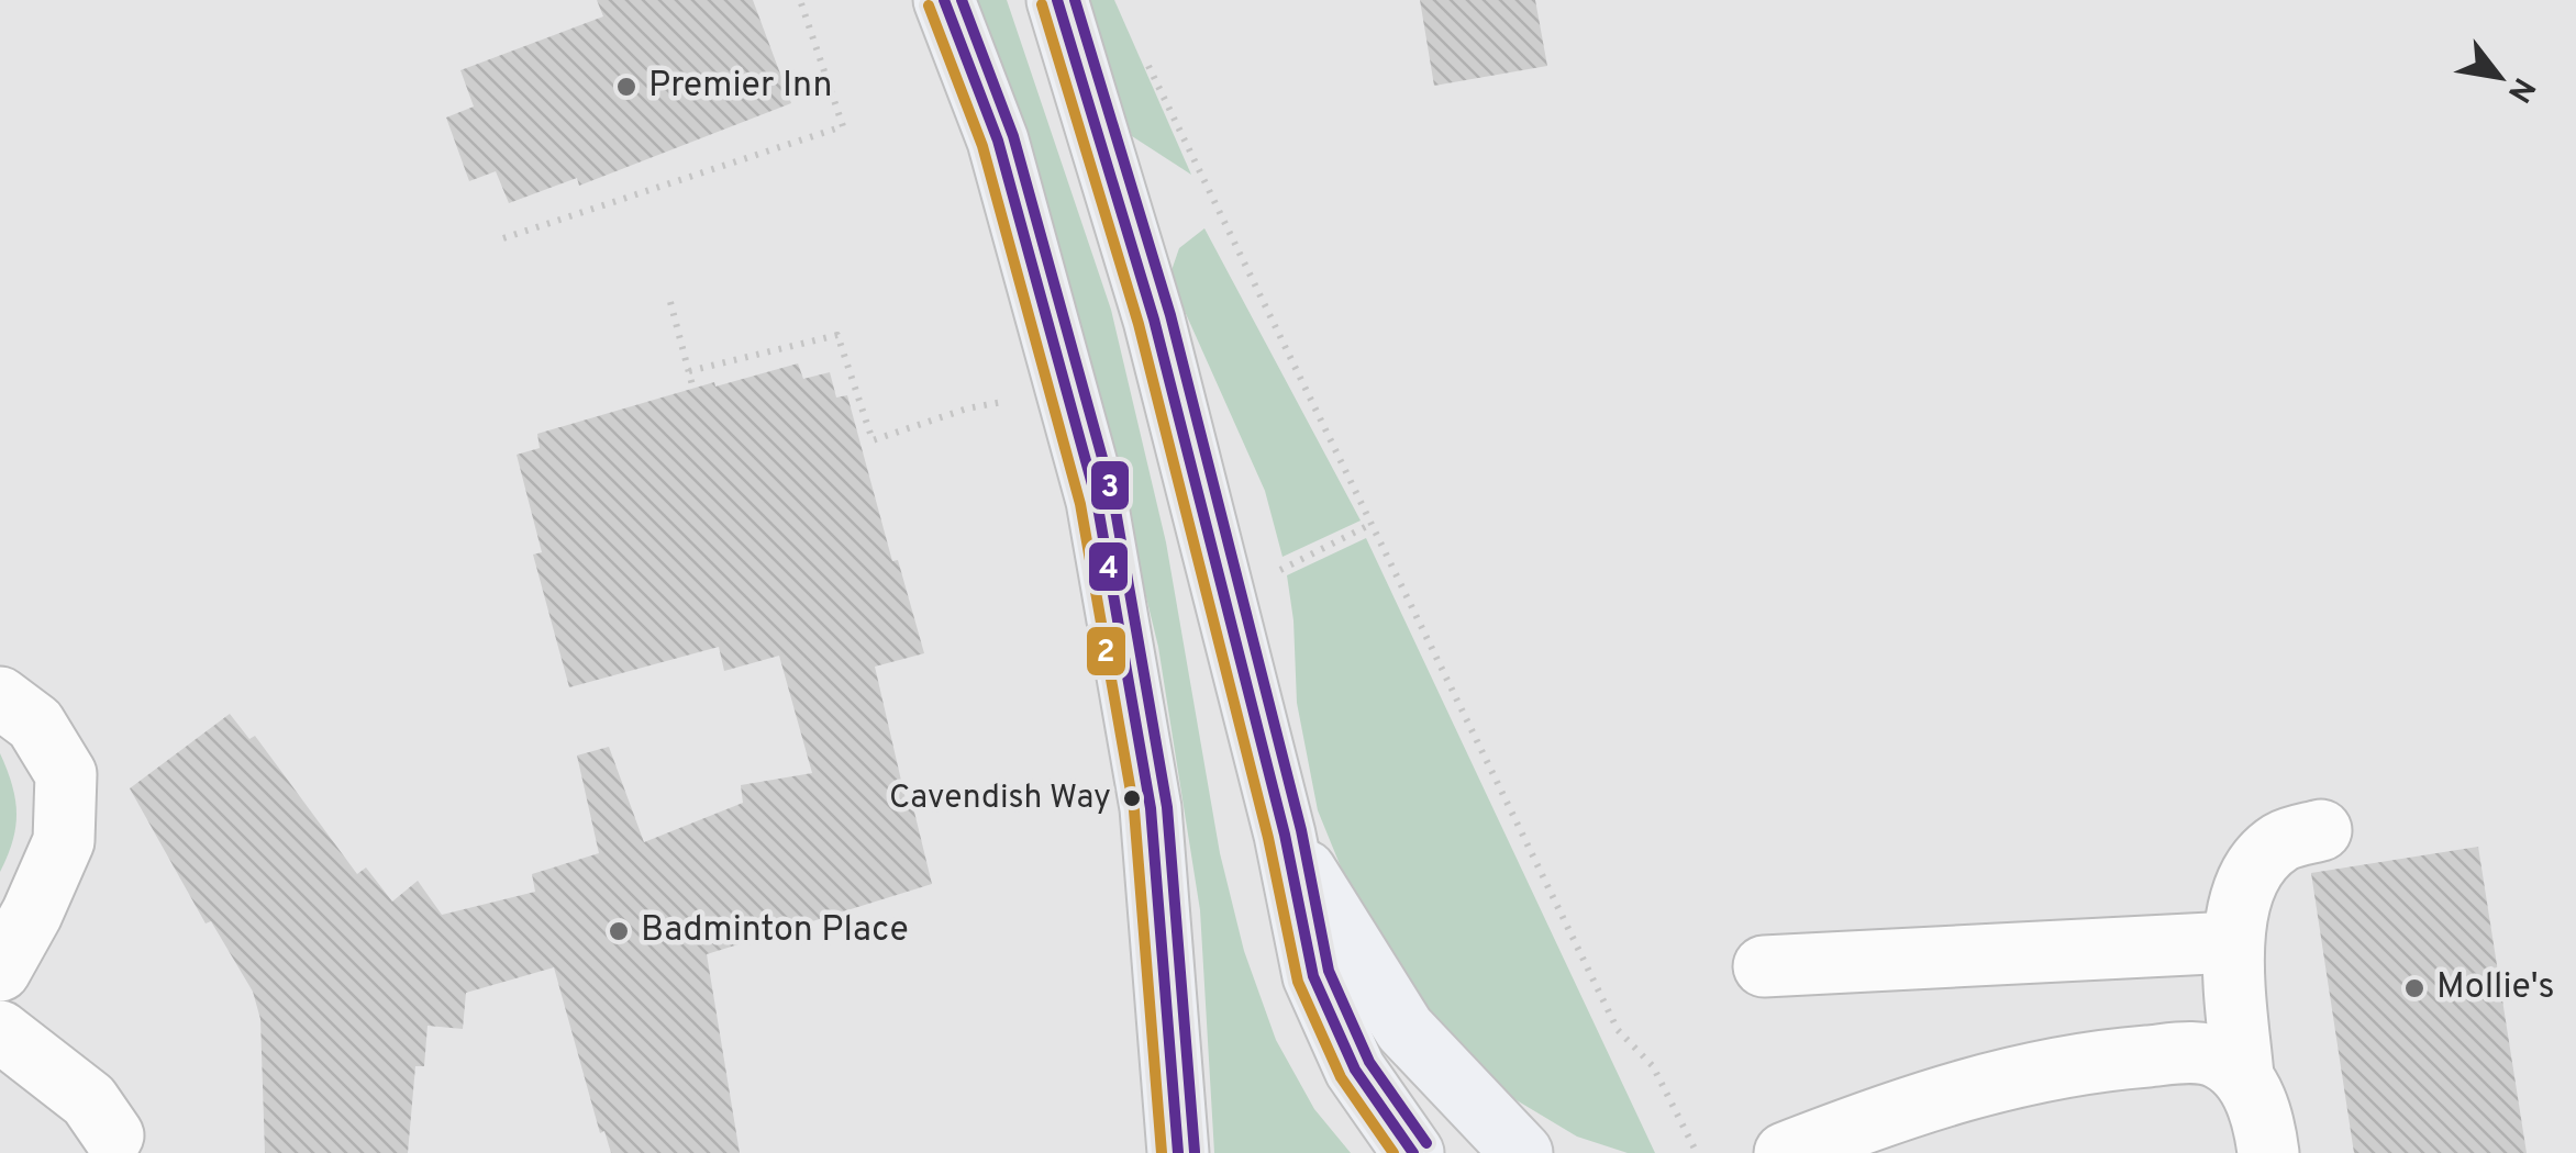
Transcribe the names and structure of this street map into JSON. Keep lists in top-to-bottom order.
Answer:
{
  "places": [
    "Premier Inn",
    "Cavendish Way",
    "Badminton Place",
    "Mollie's"
  ],
  "lines": ["transit line 4", "transit line 3", "transit line 2"],
  "north": "bottom right"
}
